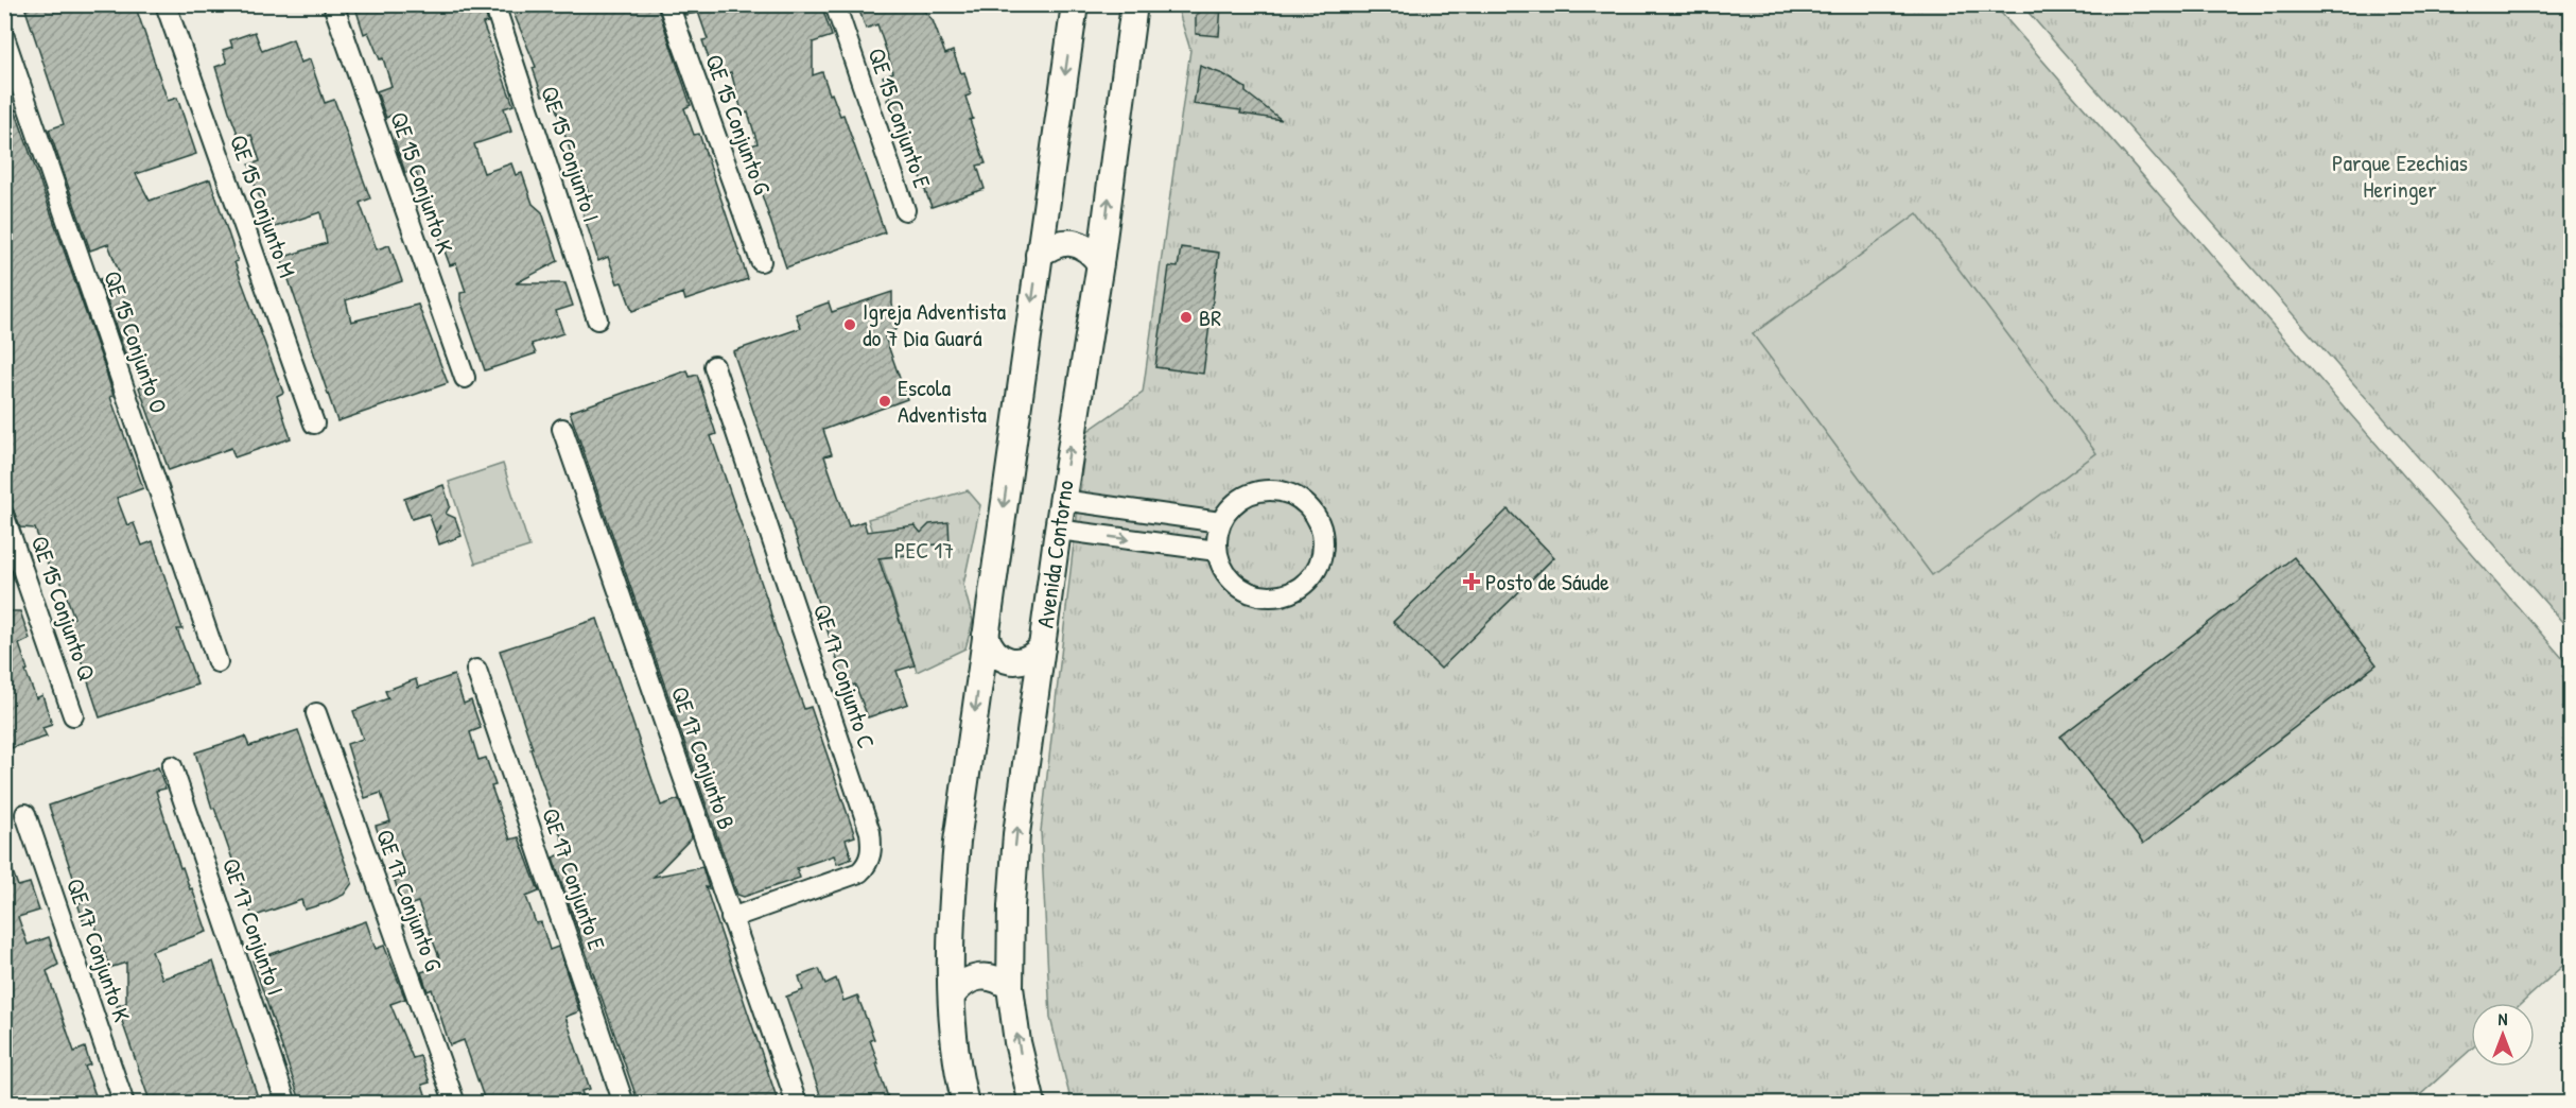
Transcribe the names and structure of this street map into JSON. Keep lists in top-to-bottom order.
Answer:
{
  "streets": {
    "main road": ["Avenida Contorno"],
    "street": [
      "QE 15 Conjunto E",
      "QE 15 Conjunto G",
      "QE 15 Conjunto I",
      "QE 15 Conjunto K",
      "QE 15 Conjunto M",
      "QE 15 Conjunto O",
      "QE 15 Conjunto Q",
      "QE 17 Conjunto C",
      "QE 17 Conjunto B",
      "QE 17 Conjunto E",
      "QE 17 Conjunto G",
      "QE 17 Conjunto I",
      "QE 17 Conjunto K"
    ]
  },
  "crossings": [
    ["QE 17 Conjunto C", "QE 17 Conjunto B"]
  ],
  "parks": ["Parque Ezechias Heringer", "PEC 17"],
  "places": {
    "other": ["BR", "Igreja Adventista do 7 Dia Guará", "Escola Adventista"],
    "health": ["Posto de Sáude"]
  },
  "north": "top"
}
